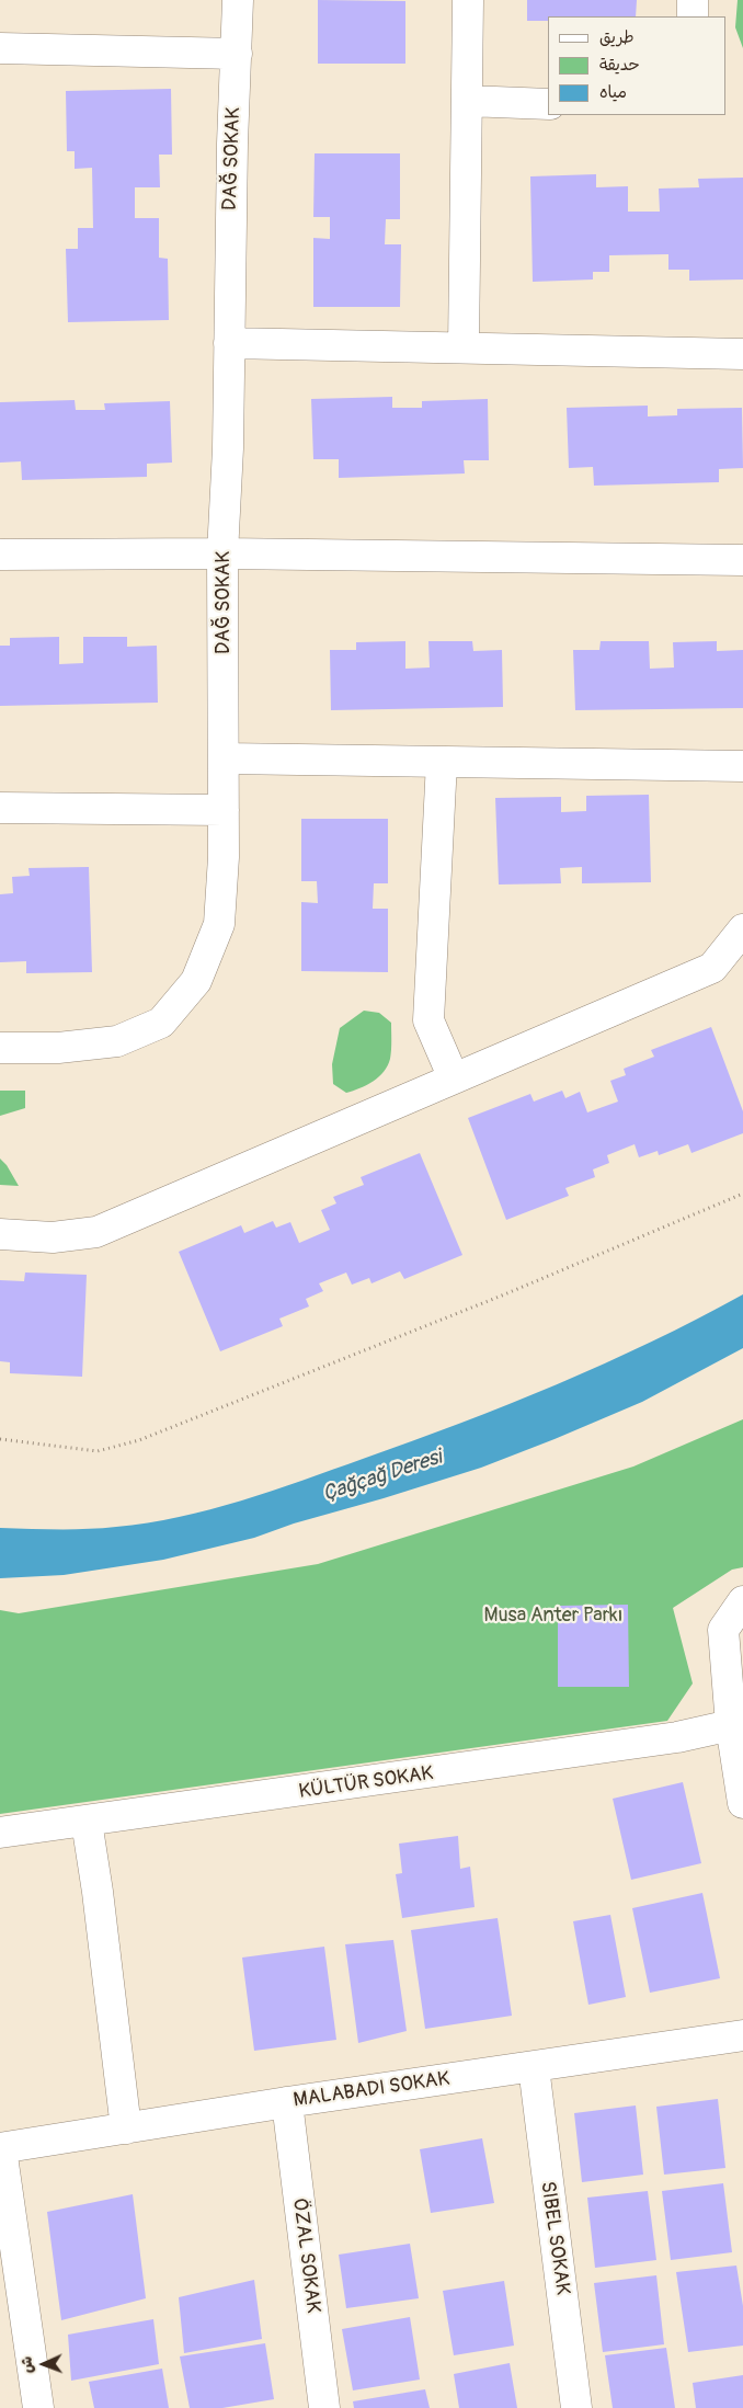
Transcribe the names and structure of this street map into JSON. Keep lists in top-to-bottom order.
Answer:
{
  "streets": {
    "street": [
      "DAĞ SOKAK",
      "KÜLTÜR SOKAK",
      "MALABADI SOKAK",
      "SIBEL SOKAK",
      "ÖZAL SOKAK"
    ]
  },
  "crossings": [
    ["MALABADI SOKAK", "SIBEL SOKAK"],
    ["MALABADI SOKAK", "ÖZAL SOKAK"]
  ],
  "water": ["Çağçağ Deresi"],
  "parks": ["Musa Anter Parkı"],
  "legend": ["طريق", "حديقة", "مياه"],
  "north": "left"
}
